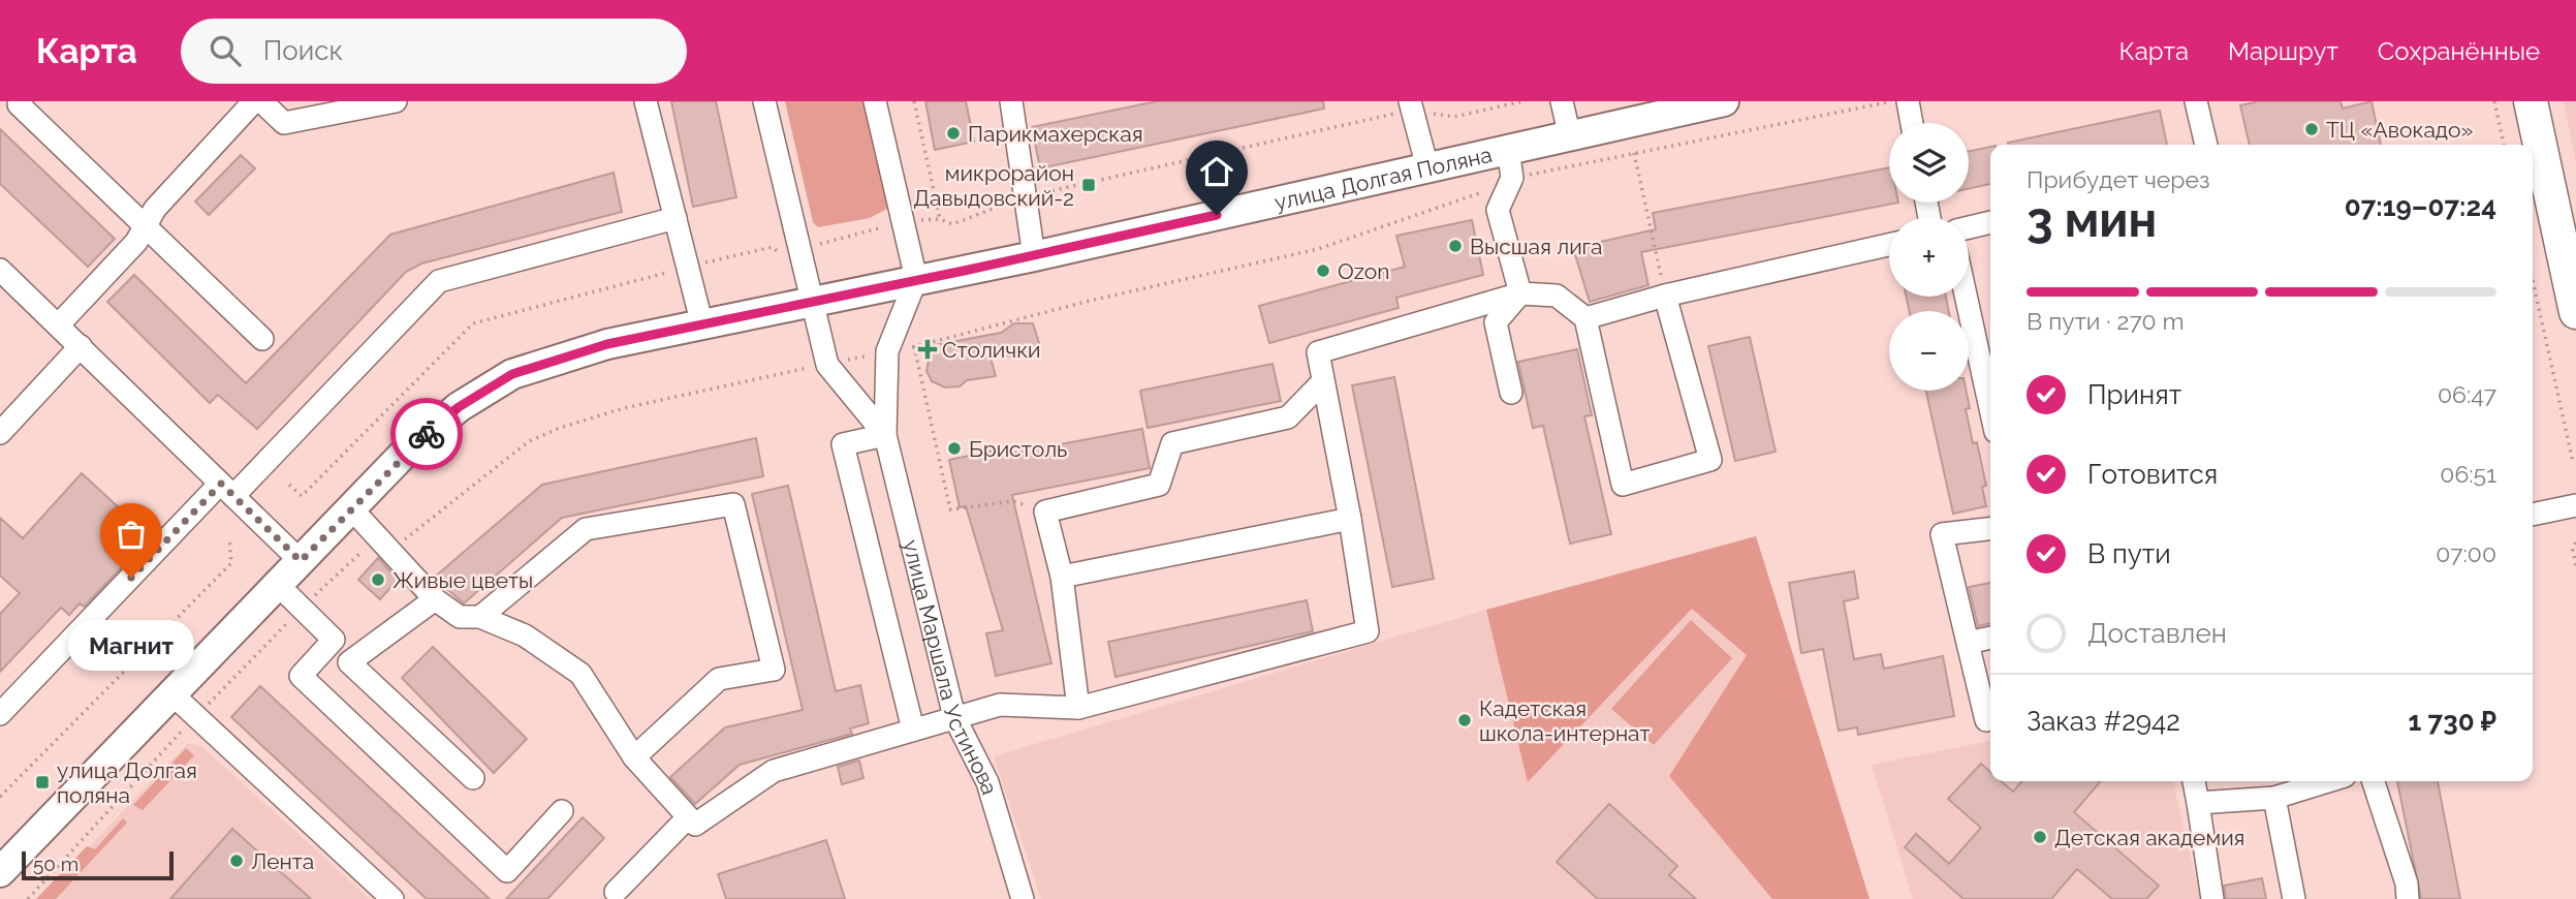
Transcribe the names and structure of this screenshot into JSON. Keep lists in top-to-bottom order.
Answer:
{
  "streets": {
    "main road": ["улица Долгая Поляна"],
    "street": ["улица Маршала Устинова"]
  },
  "crossings": [
    ["улица Долгая Поляна", "улица Маршала Устинова"]
  ],
  "places": {
    "other": [
      "ТЦ «Авокадо»",
      "Парикмахерская",
      "Высшая лига",
      "Ozon",
      "Бристоль",
      "Магнит",
      "Живые цветы",
      "Кадетская школа-интернат",
      "Детская академия",
      "Лента"
    ],
    "transit": ["микрорайон Давыдовский-2", "улица Долгая поляна"],
    "health": ["Столички"]
  },
  "scale_bar": "50 m",
  "page": {
    "header": "Карта",
    "search": "Поиск",
    "nav": ["Карта", "Маршрут", "Сохранённые"],
    "map_buttons": ["+", "−"],
    "heading": ["3 мин", "Прибудет через", "07:19–07:24"],
    "panel": ["Заказ #2942", "1 730 ₽"],
    "bar": "В пути · 270 m",
    "list": [
      ["Принят", "06:47"],
      ["Готовится", "06:51"],
      ["В пути", "07:00"],
      "Доставлен"
    ],
    "bubble": "Магнит",
    "scale": "50 m"
  }
}
